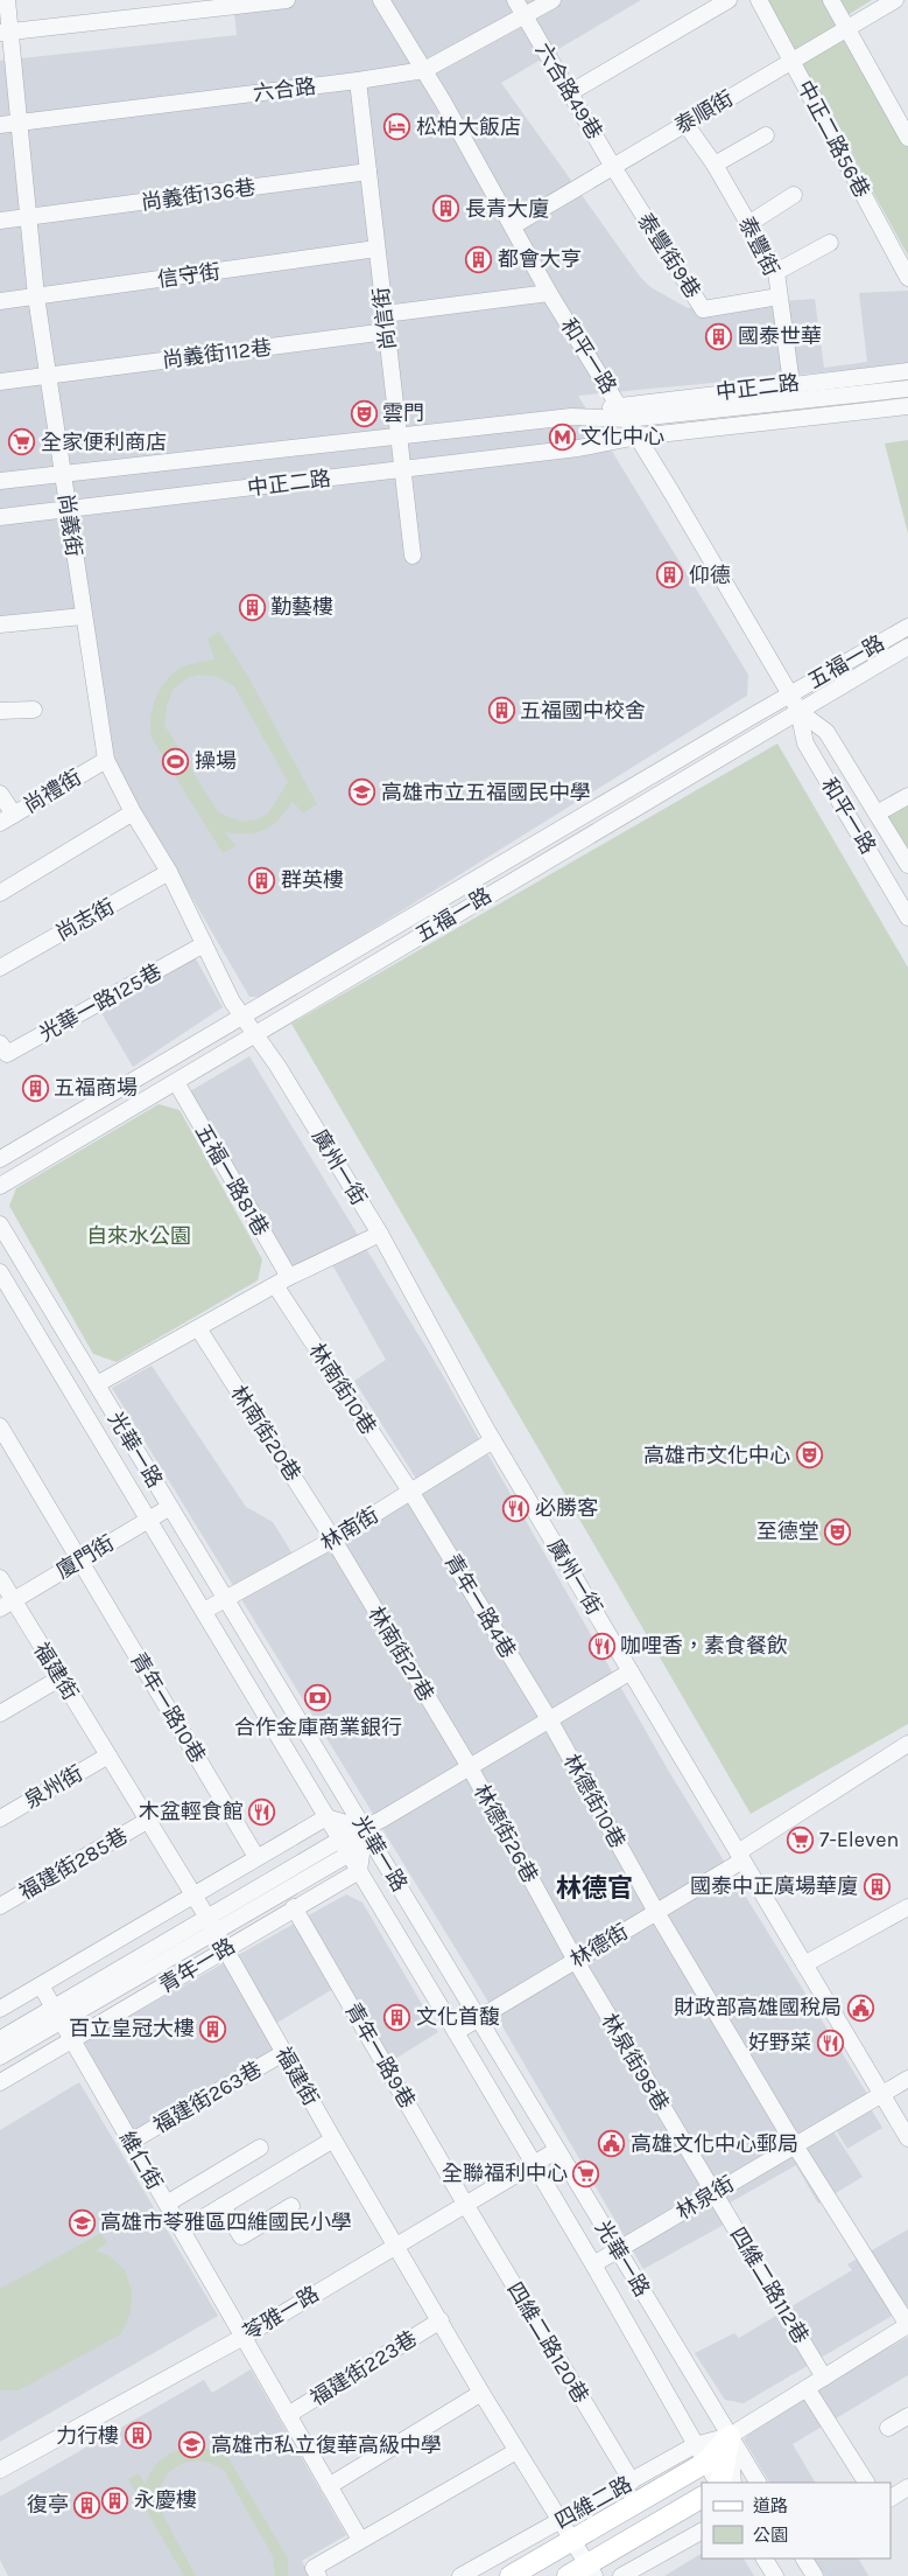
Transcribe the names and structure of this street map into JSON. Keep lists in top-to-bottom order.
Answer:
{
  "streets": {
    "main road": ["四維二路"],
    "street": [
      "六合路",
      "六合路49巷",
      "泰順街",
      "中正二路56巷",
      "尚義街136巷",
      "泰豐街",
      "泰豐街9巷",
      "信守街",
      "尚信街",
      "尚義街112巷",
      "和平一路",
      "中正二路",
      "尚義街",
      "五福一路",
      "尚禮街",
      "尚志街",
      "光華一路125巷",
      "廣州一街",
      "五福一路81巷",
      "林南街10巷",
      "林南街20巷",
      "光華一路",
      "林南街",
      "廈門街",
      "青年一路4巷",
      "林南街27巷",
      "福建街",
      "青年一路10巷",
      "泉州街",
      "林德街10巷",
      "林德街26巷",
      "福建街285巷",
      "林德街",
      "青年一路",
      "青年一路9巷",
      "林泉街98巷",
      "福建街263巷",
      "維仁街",
      "林泉街",
      "四維二路112巷",
      "苓雅一路",
      "四維二路120巷",
      "福建街223巷"
    ]
  },
  "crossings": [
    ["六合路", "六合路49巷"],
    ["六合路", "尚信街"],
    ["六合路", "和平一路"],
    ["六合路", "尚義街"],
    ["六合路49巷", "泰順街"],
    ["六合路49巷", "泰豐街9巷"],
    ["泰順街", "中正二路56巷"],
    ["泰順街", "泰豐街"],
    ["泰順街", "泰豐街9巷"],
    ["泰順街", "和平一路"],
    ["尚義街136巷", "尚信街"],
    ["尚義街136巷", "尚義街"],
    ["泰豐街", "泰豐街9巷"],
    ["泰豐街", "中正二路"],
    ["信守街", "尚信街"],
    ["信守街", "尚義街"],
    ["尚信街", "尚義街112巷"],
    ["尚信街", "中正二路"],
    ["尚義街112巷", "尚義街"],
    ["和平一路", "中正二路"],
    ["和平一路", "五福一路"],
    ["中正二路", "尚義街"],
    ["尚義街", "五福一路"],
    ["尚義街", "尚禮街"],
    ["尚義街", "尚志街"],
    ["尚義街", "光華一路125巷"],
    ["尚義街", "廣州一街"],
    ["五福一路", "廣州一街"],
    ["五福一路", "五福一路81巷"],
    ["廣州一街", "林南街"],
    ["廣州一街", "林德街"],
    ["廣州一街", "青年一路"],
    ["廣州一街", "林泉街"],
    ["五福一路81巷", "林南街10巷"],
    ["林南街10巷", "林南街"],
    ["林南街10巷", "青年一路4巷"],
    ["林南街20巷", "林南街"],
    ["林南街20巷", "林南街27巷"],
    ["光華一路", "林南街"],
    ["光華一路", "廈門街"],
    ["光華一路", "林德街"],
    ["光華一路", "青年一路"],
    ["光華一路", "林泉街"],
    ["光華一路", "苓雅一路"],
    ["光華一路", "四維二路"],
    ["林南街", "青年一路4巷"],
    ["林南街", "林南街27巷"],
    ["廈門街", "福建街"],
    ["廈門街", "青年一路10巷"],
    ["青年一路4巷", "林德街10巷"],
    ["青年一路4巷", "青年一路"],
    ["林南街27巷", "林德街26巷"],
    ["林南街27巷", "青年一路"],
    ["福建街", "泉州街"],
    ["福建街", "福建街285巷"],
    ["福建街", "青年一路"],
    ["福建街", "福建街263巷"],
    ["福建街", "苓雅一路"],
    ["福建街", "福建街223巷"],
    ["福建街", "四維二路"],
    ["林德街10巷", "林德街"],
    ["林德街10巷", "青年一路"],
    ["林德街10巷", "林泉街"],
    ["林德街10巷", "四維二路"],
    ["林德街26巷", "林德街"],
    ["林德街26巷", "青年一路"],
    ["林德街26巷", "林泉街98巷"],
    ["林德街", "林泉街98巷"],
    ["青年一路", "青年一路9巷"],
    ["青年一路", "維仁街"],
    ["青年一路9巷", "苓雅一路"],
    ["青年一路9巷", "四維二路120巷"],
    ["林泉街98巷", "林泉街"],
    ["林泉街98巷", "四維二路112巷"],
    ["福建街263巷", "維仁街"],
    ["維仁街", "苓雅一路"],
    ["維仁街", "福建街223巷"],
    ["林泉街", "四維二路112巷"],
    ["四維二路112巷", "四維二路"],
    ["苓雅一路", "四維二路120巷"],
    ["四維二路120巷", "四維二路"]
  ],
  "districts": ["林德官"],
  "parks": ["自來水公園"],
  "places": {
    "hotel": ["松柏大飯店"],
    "building": [
      "長青大廈",
      "都會大亨",
      "國泰世華",
      "仰德",
      "勤藝樓",
      "五福國中校舍",
      "群英樓",
      "五福商場",
      "國泰中正廣場華廈",
      "文化首馥",
      "百立皇冠大樓",
      "力行樓",
      "永慶樓",
      "復亭"
    ],
    "theatre": ["雲門", "高雄市文化中心", "至德堂"],
    "metro station": ["文化中心"],
    "supermarket": ["全家便利商店", "7-Eleven", "全聯福利中心"],
    "sports": ["操場"],
    "school or university": ["高雄市立五福國民中學", "高雄市苓雅區四維國民小學", "高雄市私立復華高級中學"],
    "restaurant": [
      "必勝客",
      "咖哩香，素食餐飲",
      "木盆輕食館",
      "好野菜"
    ],
    "bank": ["合作金庫商業銀行"],
    "public building": ["財政部高雄國稅局", "高雄文化中心郵局"]
  },
  "legend": ["道路", "公園"]
}
